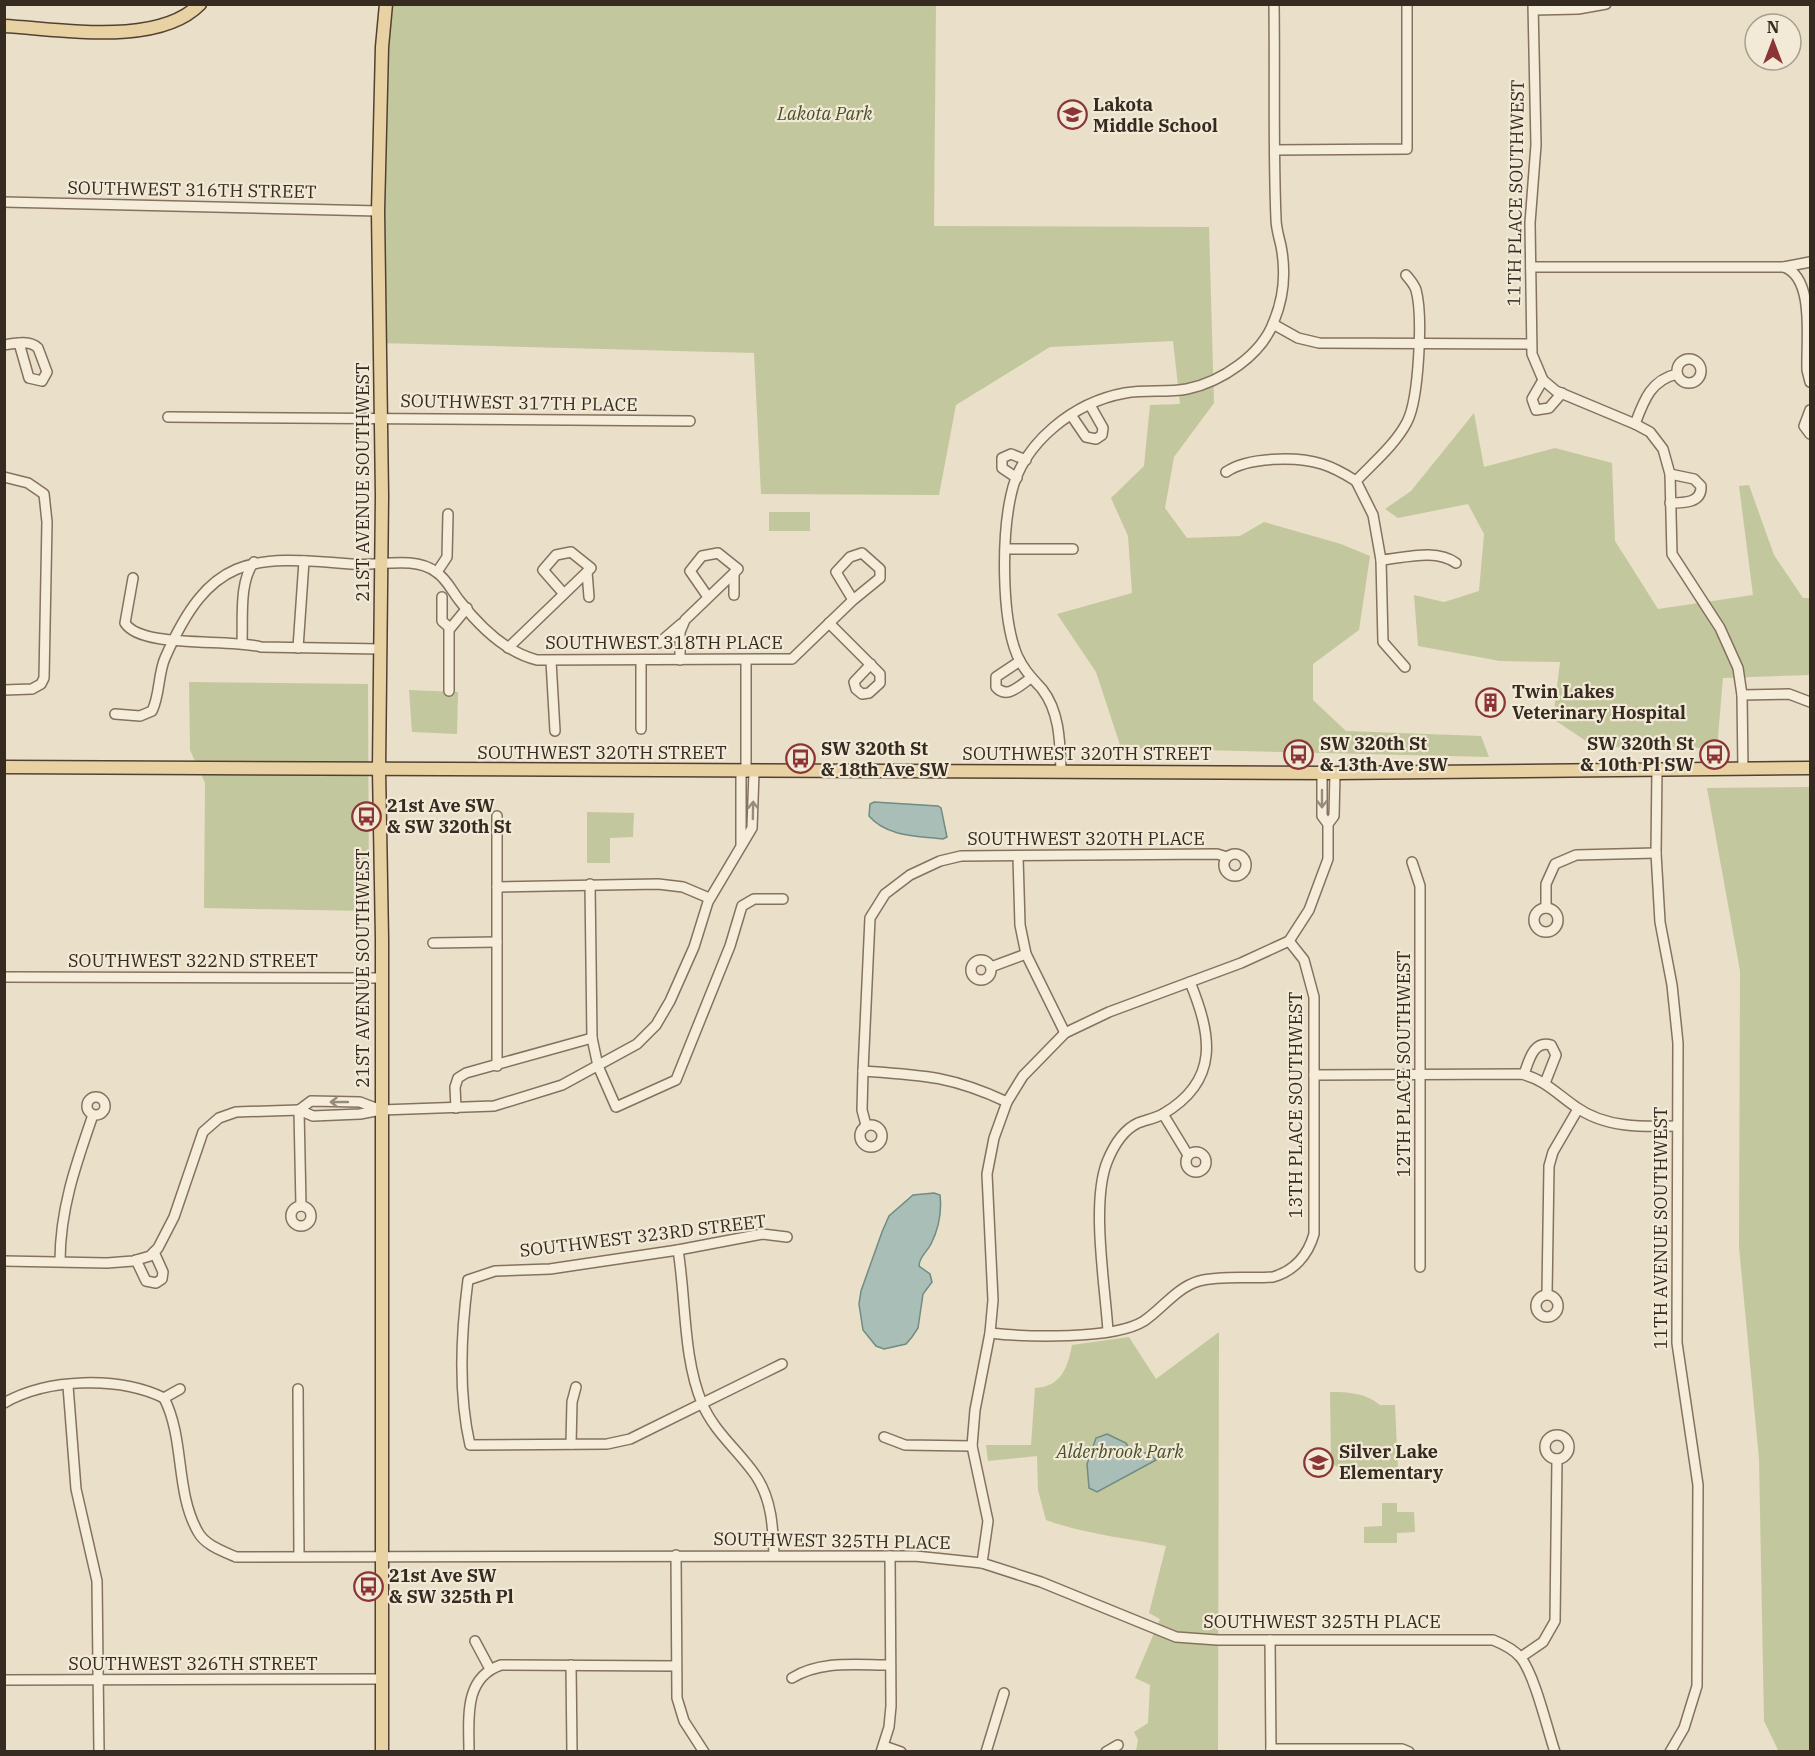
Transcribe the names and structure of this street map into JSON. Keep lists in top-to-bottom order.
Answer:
{
  "streets": {
    "main road": ["21ST AVENUE SOUTHWEST", "SOUTHWEST 320TH STREET"],
    "street": [
      "SOUTHWEST 316TH STREET",
      "11TH PLACE SOUTHWEST",
      "SOUTHWEST 317TH PLACE",
      "SOUTHWEST 318TH PLACE",
      "SOUTHWEST 320TH PLACE",
      "SOUTHWEST 322ND STREET",
      "12TH PLACE SOUTHWEST",
      "13TH PLACE SOUTHWEST",
      "11TH AVENUE SOUTHWEST",
      "SOUTHWEST 323RD STREET",
      "SOUTHWEST 325TH PLACE",
      "SOUTHWEST 326TH STREET"
    ]
  },
  "crossings": [
    ["SOUTHWEST 316TH STREET", "21ST AVENUE SOUTHWEST"],
    ["SOUTHWEST 317TH PLACE", "21ST AVENUE SOUTHWEST"],
    ["21ST AVENUE SOUTHWEST", "SOUTHWEST 320TH STREET"],
    ["21ST AVENUE SOUTHWEST", "SOUTHWEST 322ND STREET"],
    ["21ST AVENUE SOUTHWEST", "SOUTHWEST 325TH PLACE"],
    ["21ST AVENUE SOUTHWEST", "SOUTHWEST 326TH STREET"],
    ["SOUTHWEST 320TH STREET", "11TH AVENUE SOUTHWEST"]
  ],
  "parks": ["Lakota Park", "Alderbrook Park"],
  "places": {
    "school or university": ["Lakota Middle School", "Silver Lake Elementary"],
    "building": ["Twin Lakes Veterinary Hospital"],
    "bus stop": [
      "SW 320th St & 13th Ave SW",
      "SW 320th St & 10th Pl SW",
      "SW 320th St & 18th Ave SW",
      "21st Ave SW & SW 320th St",
      "21st Ave SW & SW 325th Pl"
    ]
  },
  "north": "top"
}
